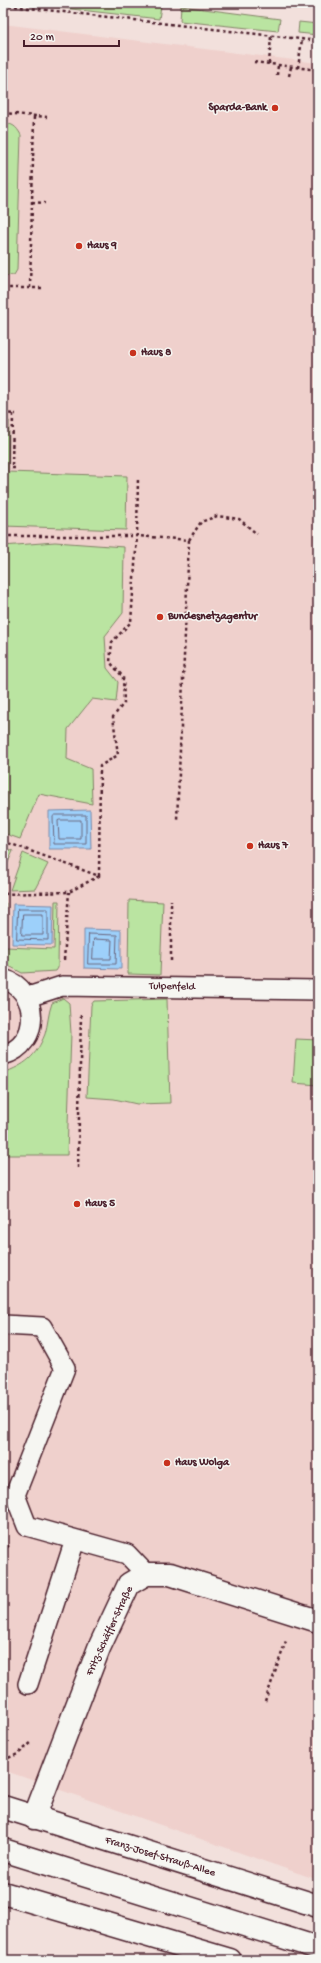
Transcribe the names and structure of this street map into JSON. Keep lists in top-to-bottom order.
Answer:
{
  "streets": {
    "street": ["Fritz-Schäffer-Straße", "Franz-Josef-Strauß-Allee"],
    "lane": ["Tulpenfeld"]
  },
  "crossings": [
    ["Fritz-Schäffer-Straße", "Franz-Josef-Strauß-Allee"]
  ],
  "places": [
    "Sparda-Bank",
    "Haus 9",
    "Haus 8",
    "Bundesnetzagentur",
    "Haus 7",
    "Haus 5",
    "Haus Wolga"
  ],
  "scale_bar": "20 m"
}
